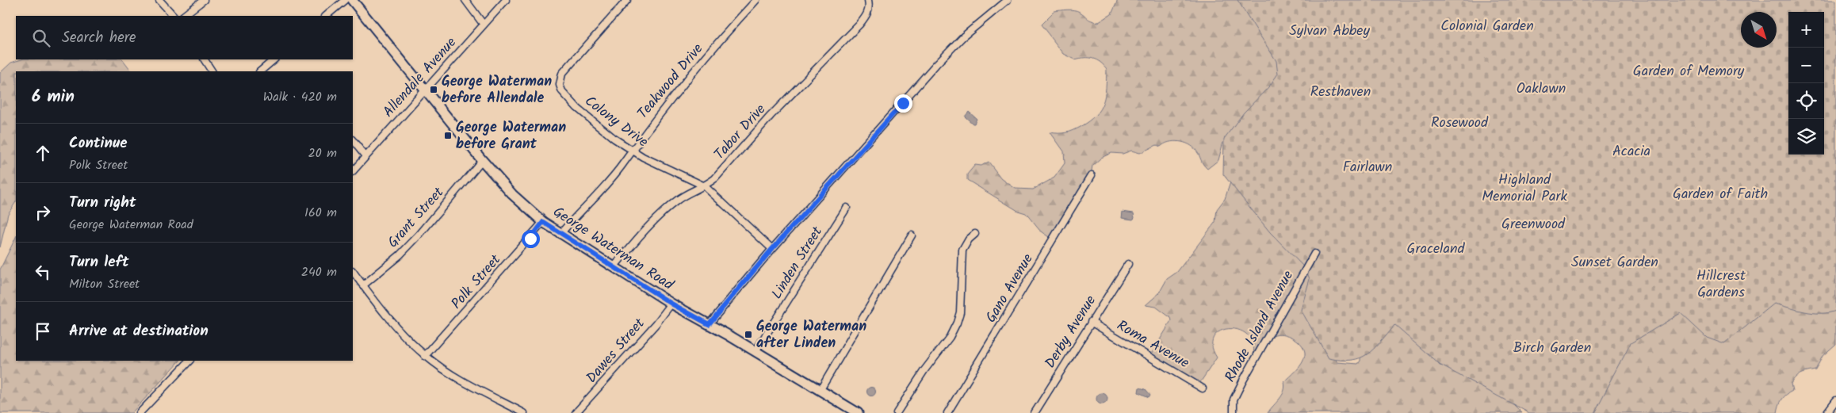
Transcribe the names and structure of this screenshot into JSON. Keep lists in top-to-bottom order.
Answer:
{
  "streets": {
    "main road": ["George Waterman Road"],
    "street": [
      "Allendale Avenue",
      "Teakwood Drive",
      "Colony Drive",
      "Tabor Drive",
      "Grant Street",
      "Linden Street",
      "Polk Street",
      "Gano Avenue",
      "Rhode Island Avenue",
      "Derby Avenue",
      "Roma Avenue",
      "Dawes Street"
    ]
  },
  "crossings": [
    ["Allendale Avenue", "George Waterman Road"],
    ["Teakwood Drive", "Colony Drive"],
    ["Teakwood Drive", "George Waterman Road"],
    ["Colony Drive", "Tabor Drive"],
    ["Tabor Drive", "George Waterman Road"],
    ["Grant Street", "George Waterman Road"],
    ["George Waterman Road", "Linden Street"],
    ["George Waterman Road", "Polk Street"],
    ["George Waterman Road", "Dawes Street"],
    ["Derby Avenue", "Roma Avenue"]
  ],
  "parks": [
    "Colonial Garden",
    "Sylvan Abbey",
    "Garden of Memory",
    "Oaklawn",
    "Resthaven",
    "Rosewood",
    "Acacia",
    "Fairlawn",
    "Highland Memorial Park",
    "Garden of Faith",
    "Greenwood",
    "Graceland",
    "Sunset Garden",
    "Hillcrest Gardens",
    "Birch Garden"
  ],
  "places": {
    "transit": ["George Waterman before Allendale", "George Waterman before Grant", "George Waterman after Linden"]
  },
  "north": "bottom right",
  "page": {
    "map_buttons": ["+", "−"],
    "search": "Search here",
    "heading": ["6 min", "Walk · 420 m"],
    "list": [
      ["Continue", "Polk Street", "20 m"],
      ["Turn right", "George Waterman Road", "160 m"],
      ["Turn left", "Milton Street", "240 m"],
      "Arrive at destination"
    ]
  }
}
